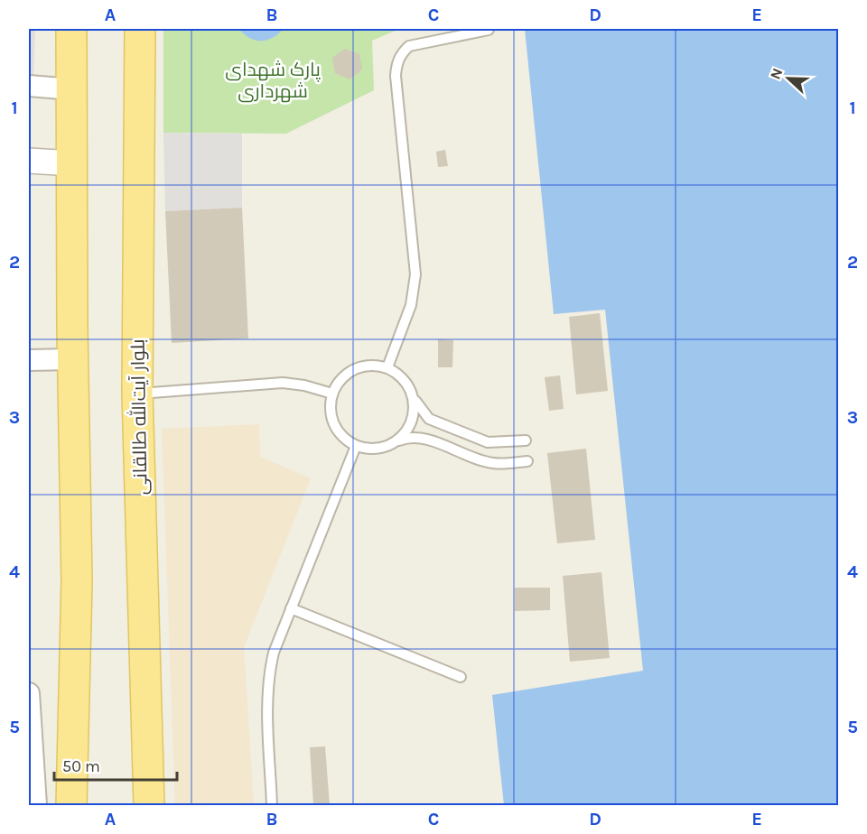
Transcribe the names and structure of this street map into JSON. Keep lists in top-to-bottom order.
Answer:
{
  "streets": {
    "main road": ["بلوار آیت‌الله طالقانی"]
  },
  "parks": ["پارک شهدای شهرداری"],
  "scale_bar": "50 m",
  "north": "left",
  "grid": {
    "columns": [
      "A",
      "B",
      "C",
      "D",
      "E"
    ],
    "rows": [
      "1",
      "2",
      "3",
      "4",
      "5"
    ]
  }
}
